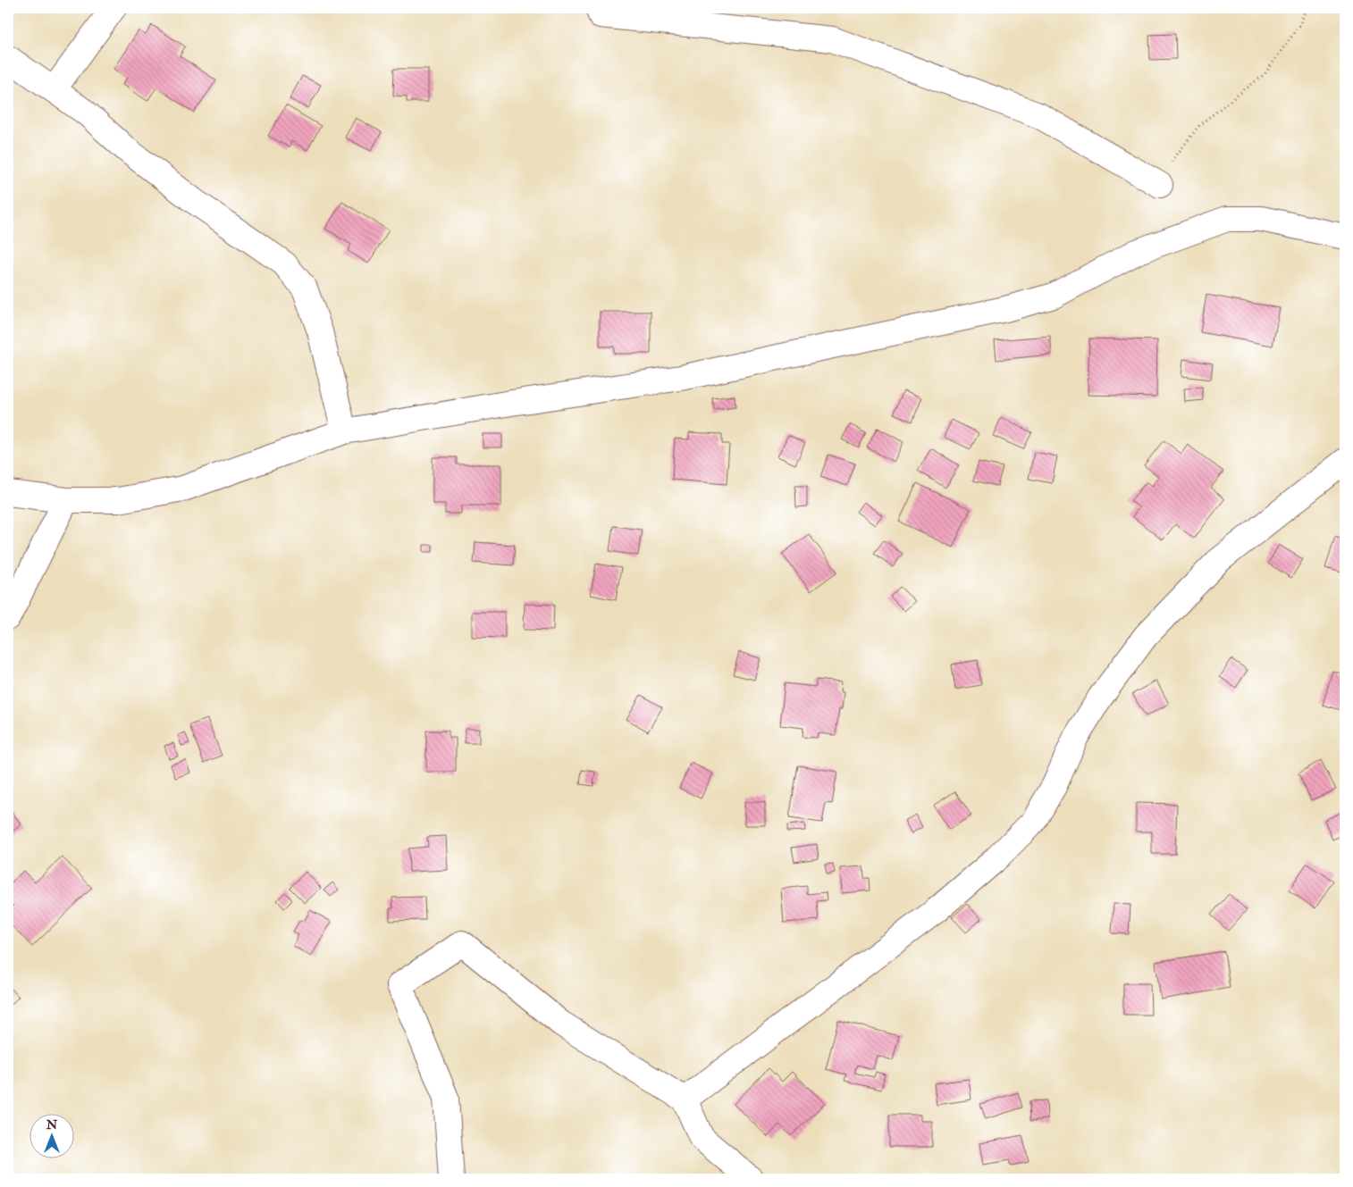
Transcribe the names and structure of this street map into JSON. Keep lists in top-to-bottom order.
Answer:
{
  "north": "top"
}
